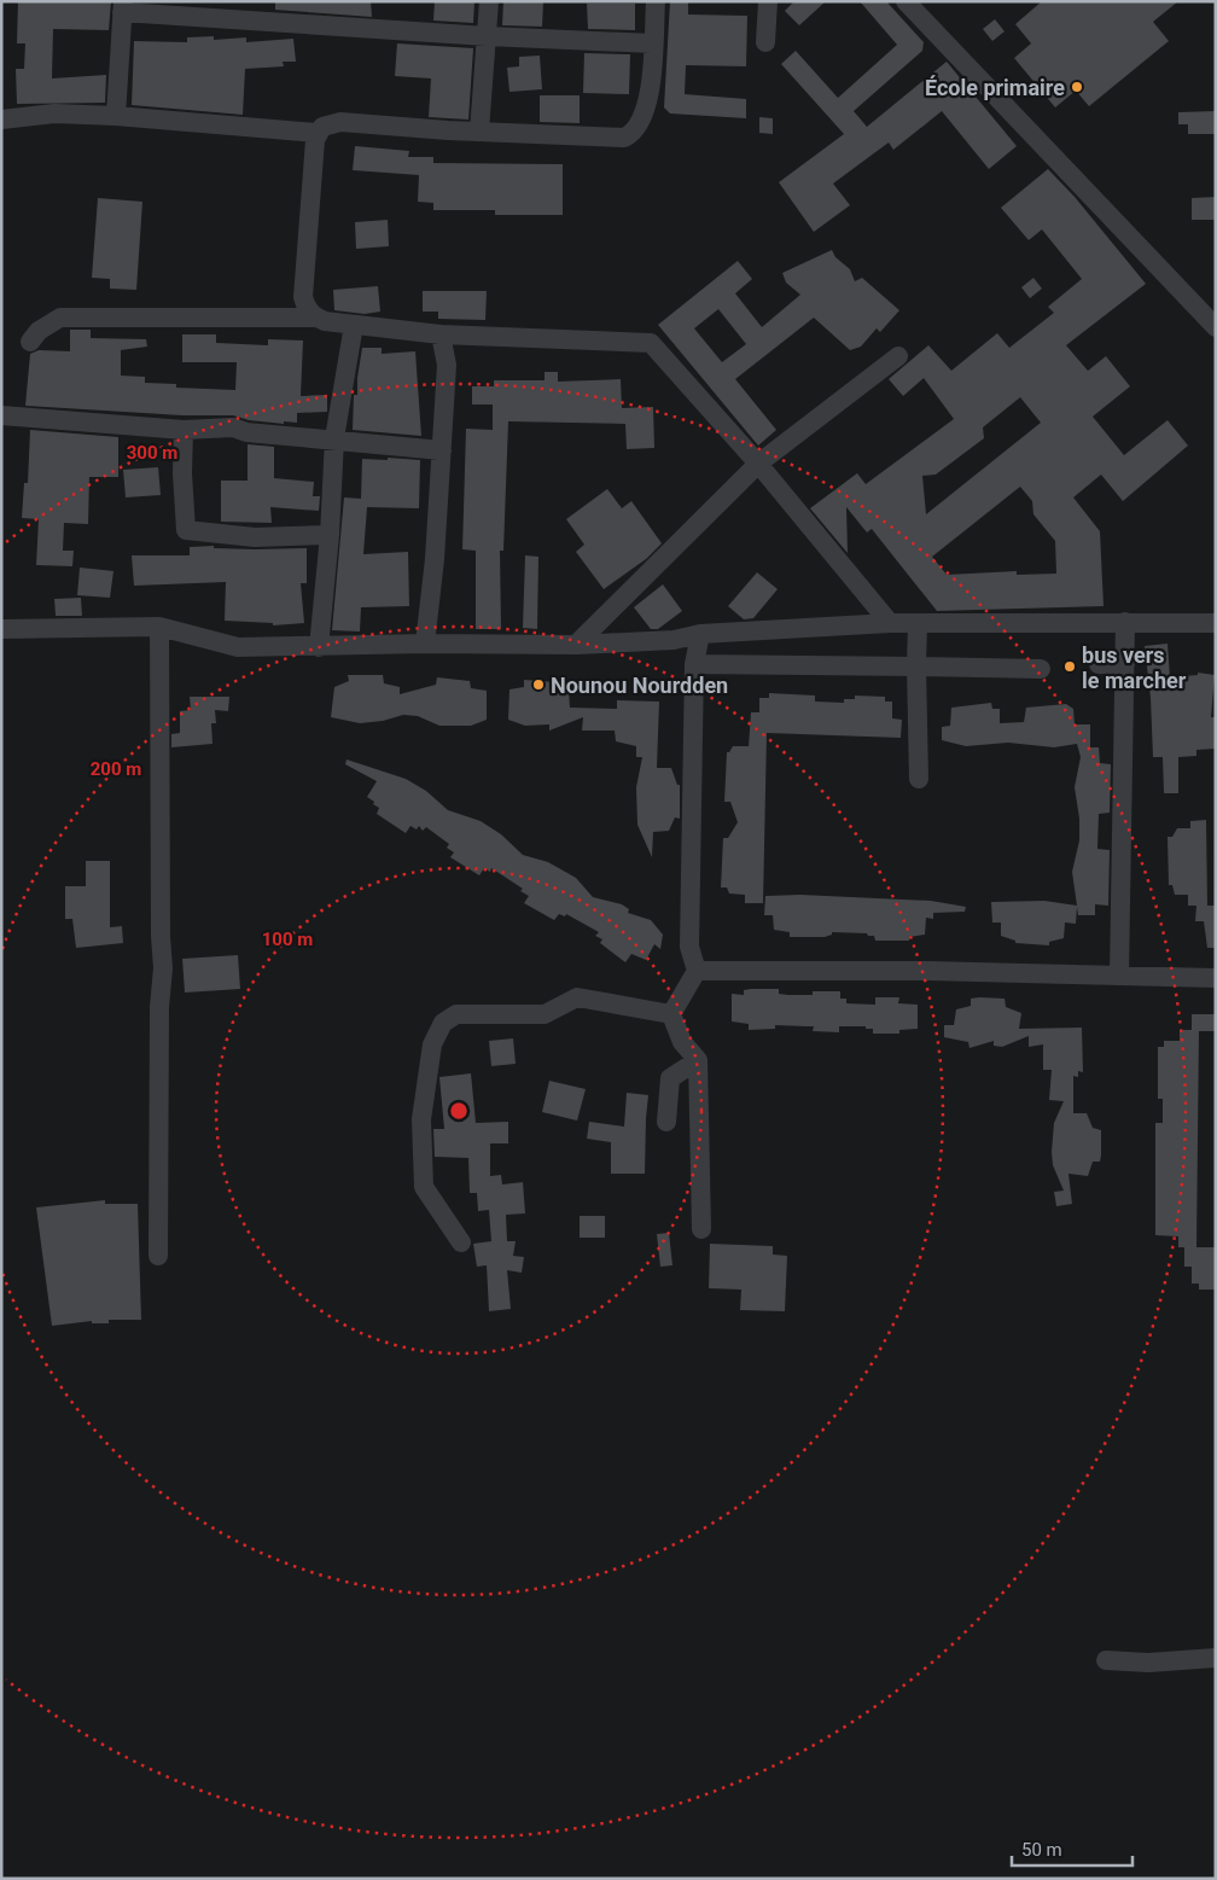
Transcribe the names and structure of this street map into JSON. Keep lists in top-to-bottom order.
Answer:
{
  "places": ["École primaire", "bus vers le marcher", "Nounou Nourdden"],
  "scale_bar": "50 m",
  "rings": ["300 m", "200 m", "100 m"]
}
